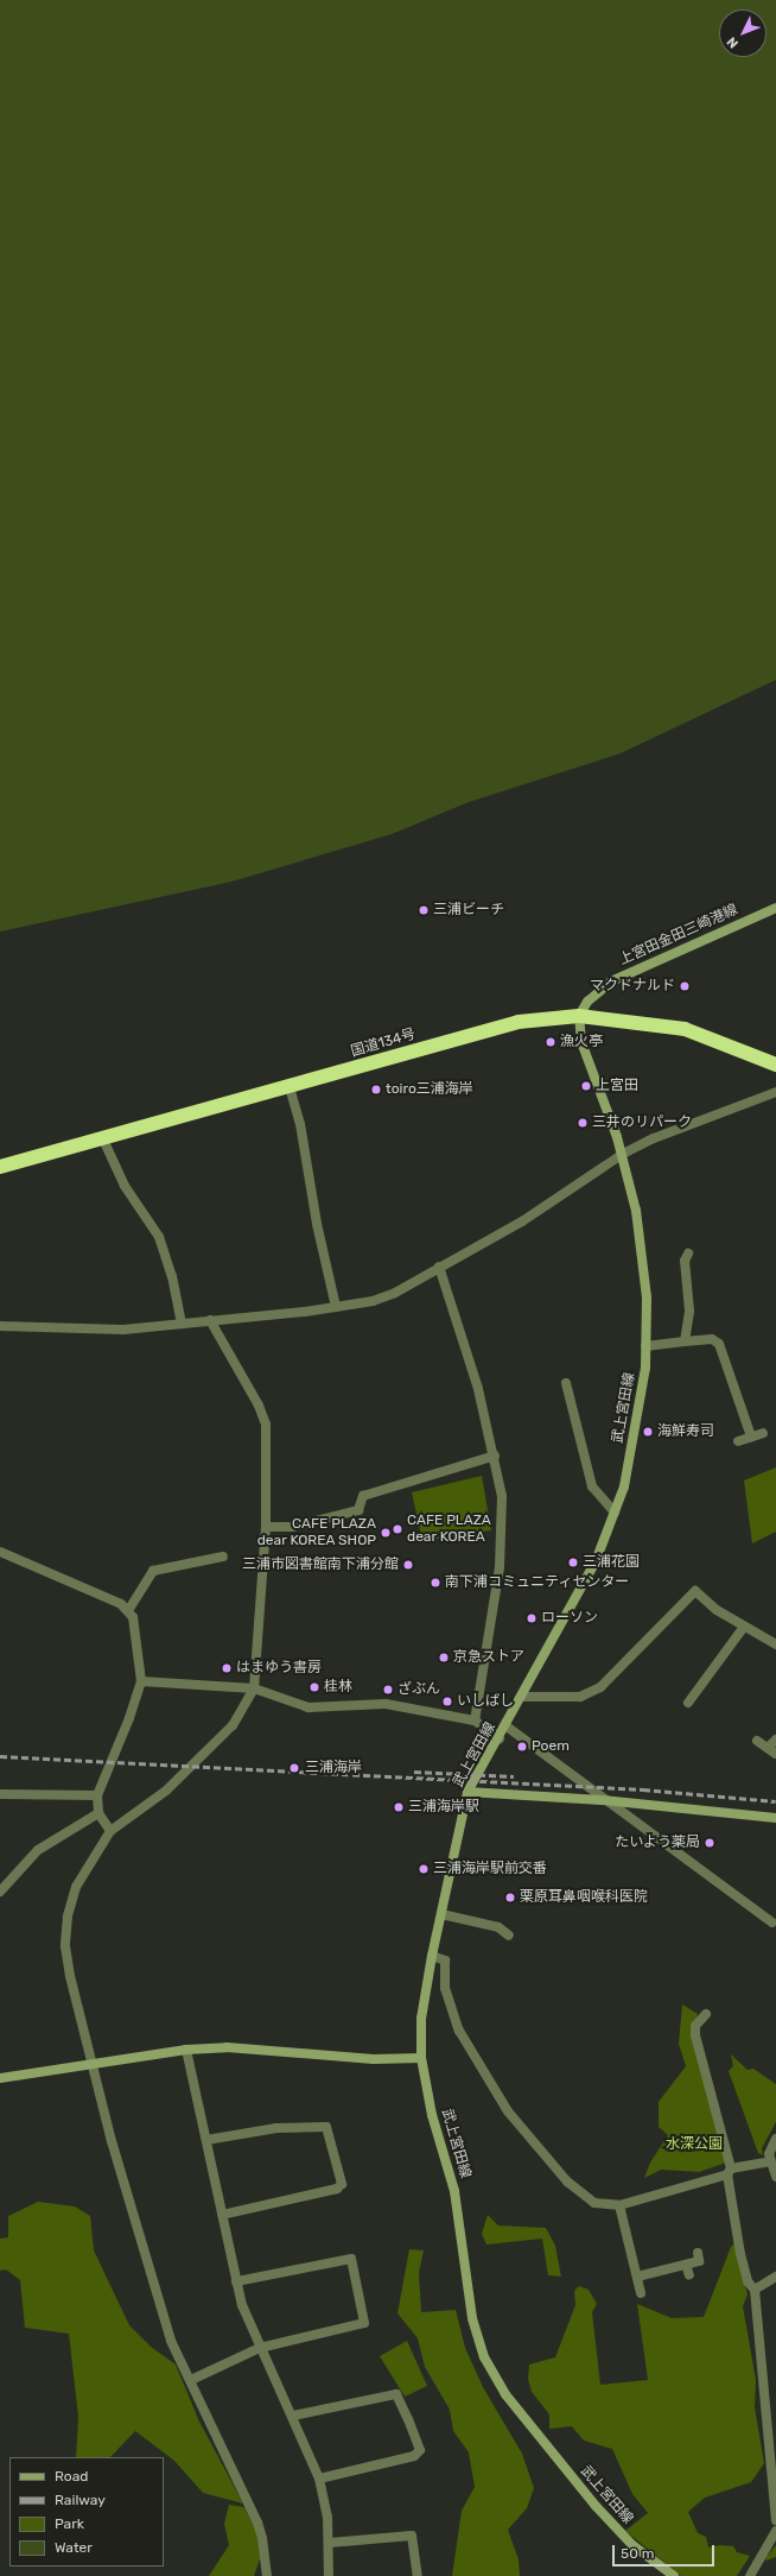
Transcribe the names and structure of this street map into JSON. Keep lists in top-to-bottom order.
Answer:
{
  "streets": {
    "highway": ["国道134号"],
    "main road": ["上宮田金田三崎港線", "武上宮田線"]
  },
  "crossings": [
    ["上宮田金田三崎港線", "国道134号"],
    ["上宮田金田三崎港線", "武上宮田線"],
    ["国道134号", "武上宮田線"]
  ],
  "parks": ["水深公園"],
  "places": [
    "三浦ビーチ",
    "マクドナルド",
    "漁火亭",
    "上宮田",
    "toiro三浦海岸",
    "三井のリパーク",
    "海鮮寿司",
    "CAFE PLAZA dear KOREA",
    "CAFE PLAZA dear KOREA SHOP",
    "三浦花園",
    "三浦市図書館南下浦分館",
    "南下浦コミュニティセンター",
    "ローソン",
    "京急ストア",
    "はまゆう書房",
    "桂林",
    "ざぶん",
    "いしばし",
    "Poem",
    "三浦海岸",
    "三浦海岸駅",
    "たいよう薬局",
    "三浦海岸駅前交番",
    "栗原耳鼻咽喉科医院"
  ],
  "legend": [
    "Road",
    "Railway",
    "Park",
    "Water"
  ],
  "scale_bar": "50 m",
  "north": "bottom left"
}
